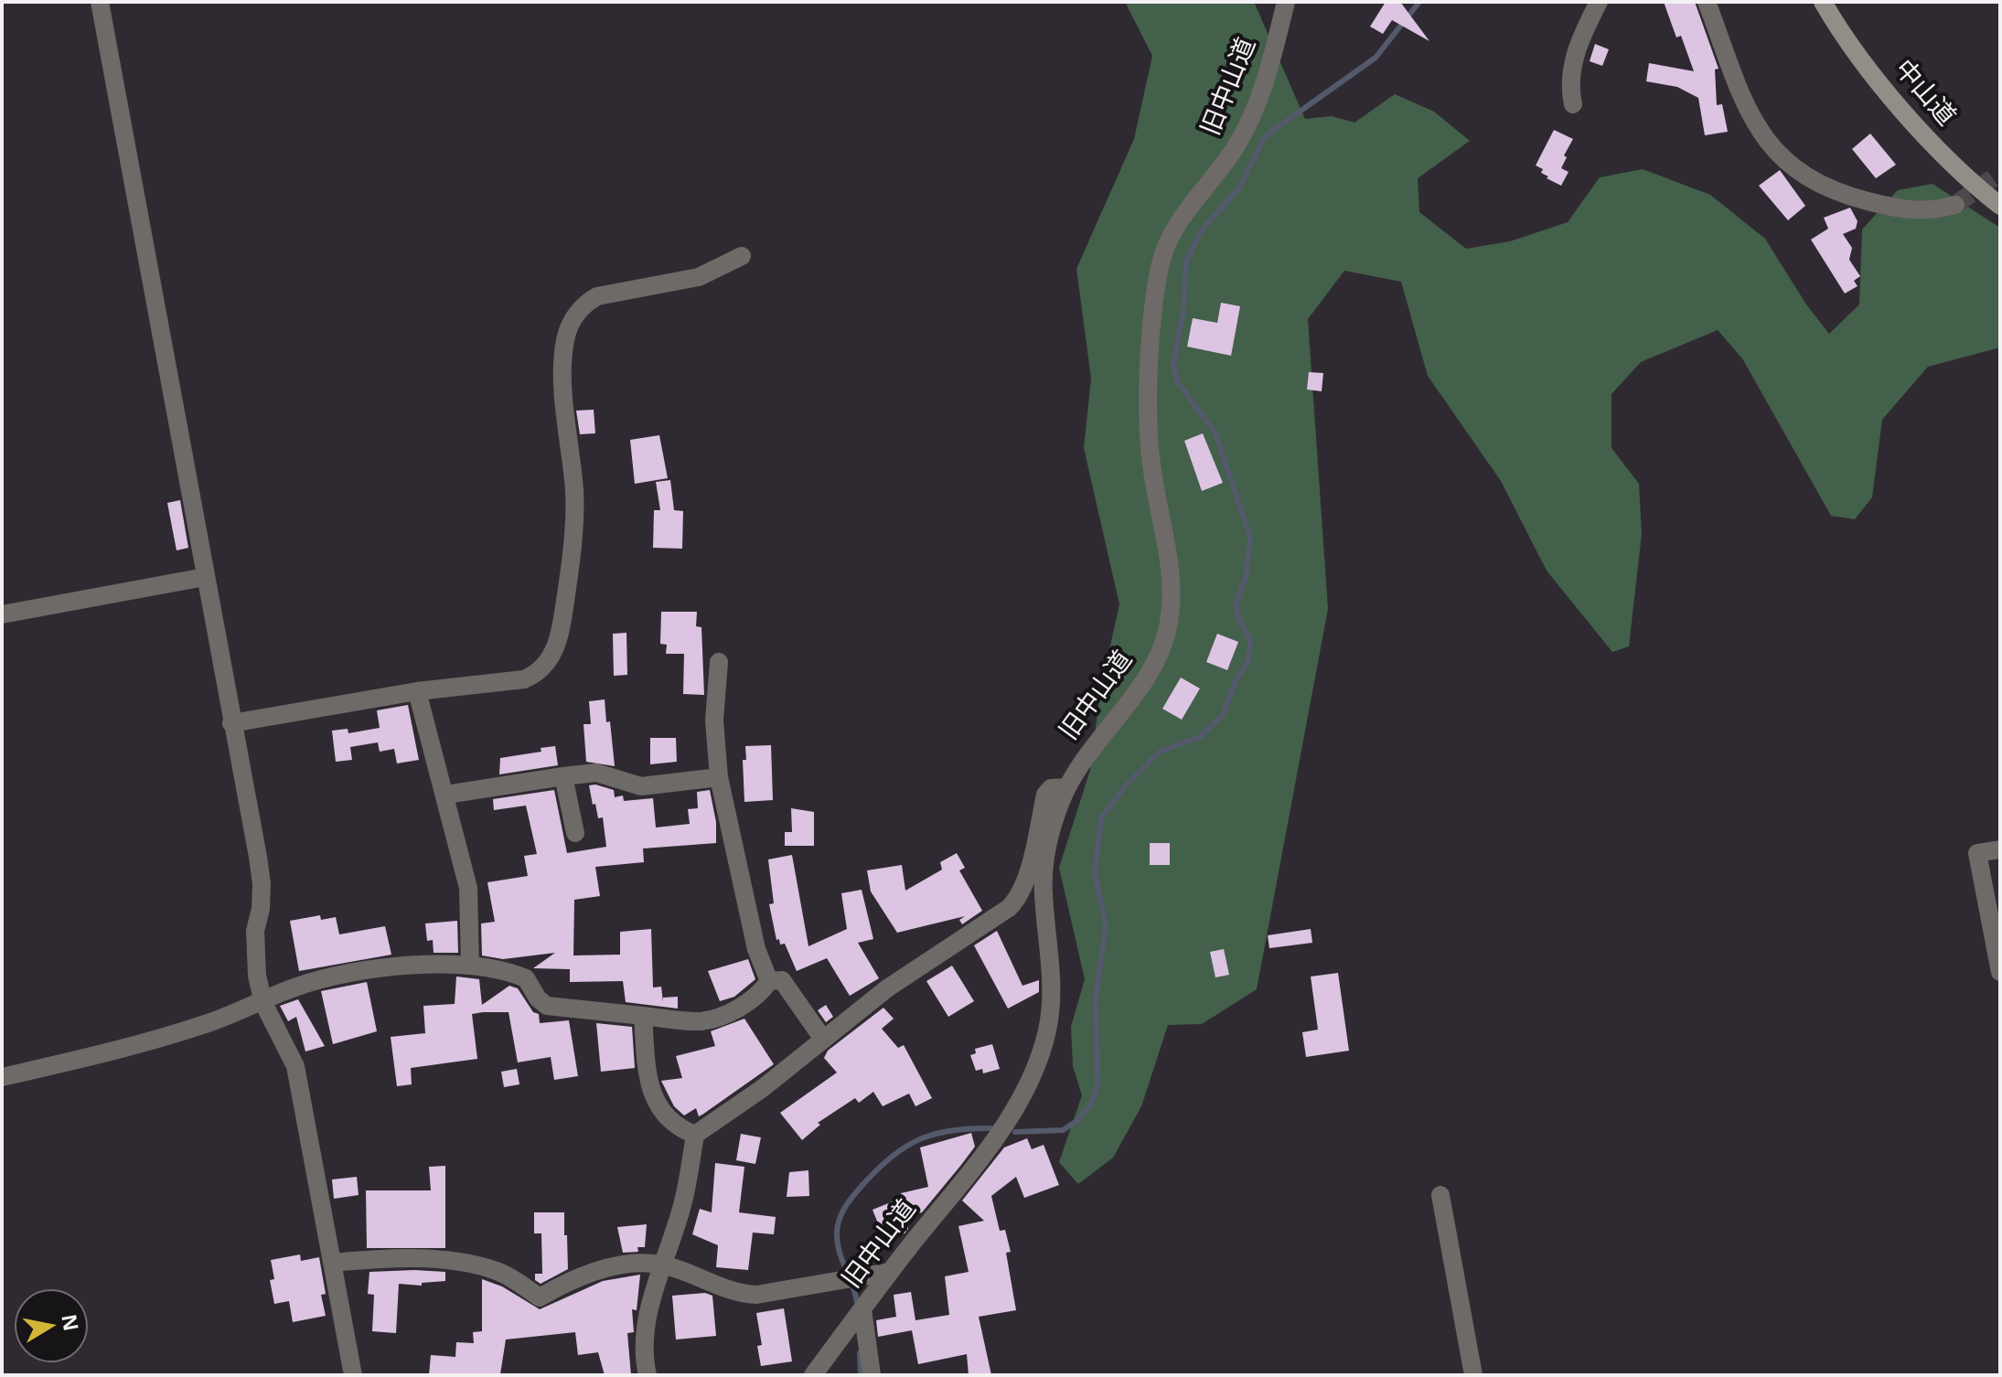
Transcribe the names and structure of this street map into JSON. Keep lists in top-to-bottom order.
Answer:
{
  "streets": {
    "street": ["旧中山道", "中山道"]
  },
  "north": "right"
}
